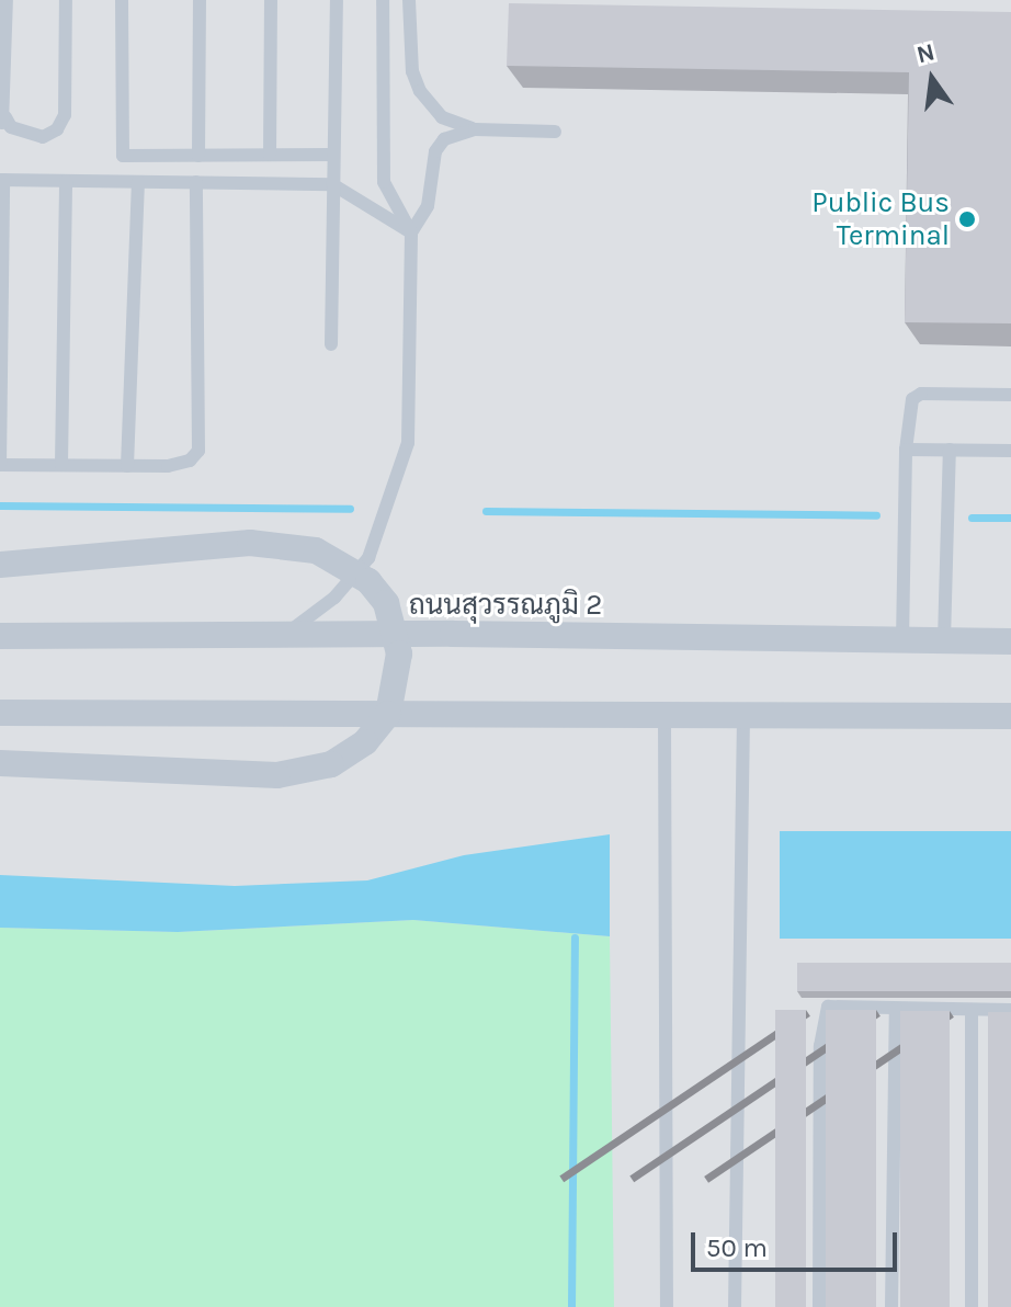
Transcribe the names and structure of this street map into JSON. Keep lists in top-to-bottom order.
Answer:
{
  "streets": {
    "street": ["ถนนสุวรรณภูมิ 2"]
  },
  "places": ["Public Bus Terminal"],
  "scale_bar": "50 m",
  "north": "top"
}
